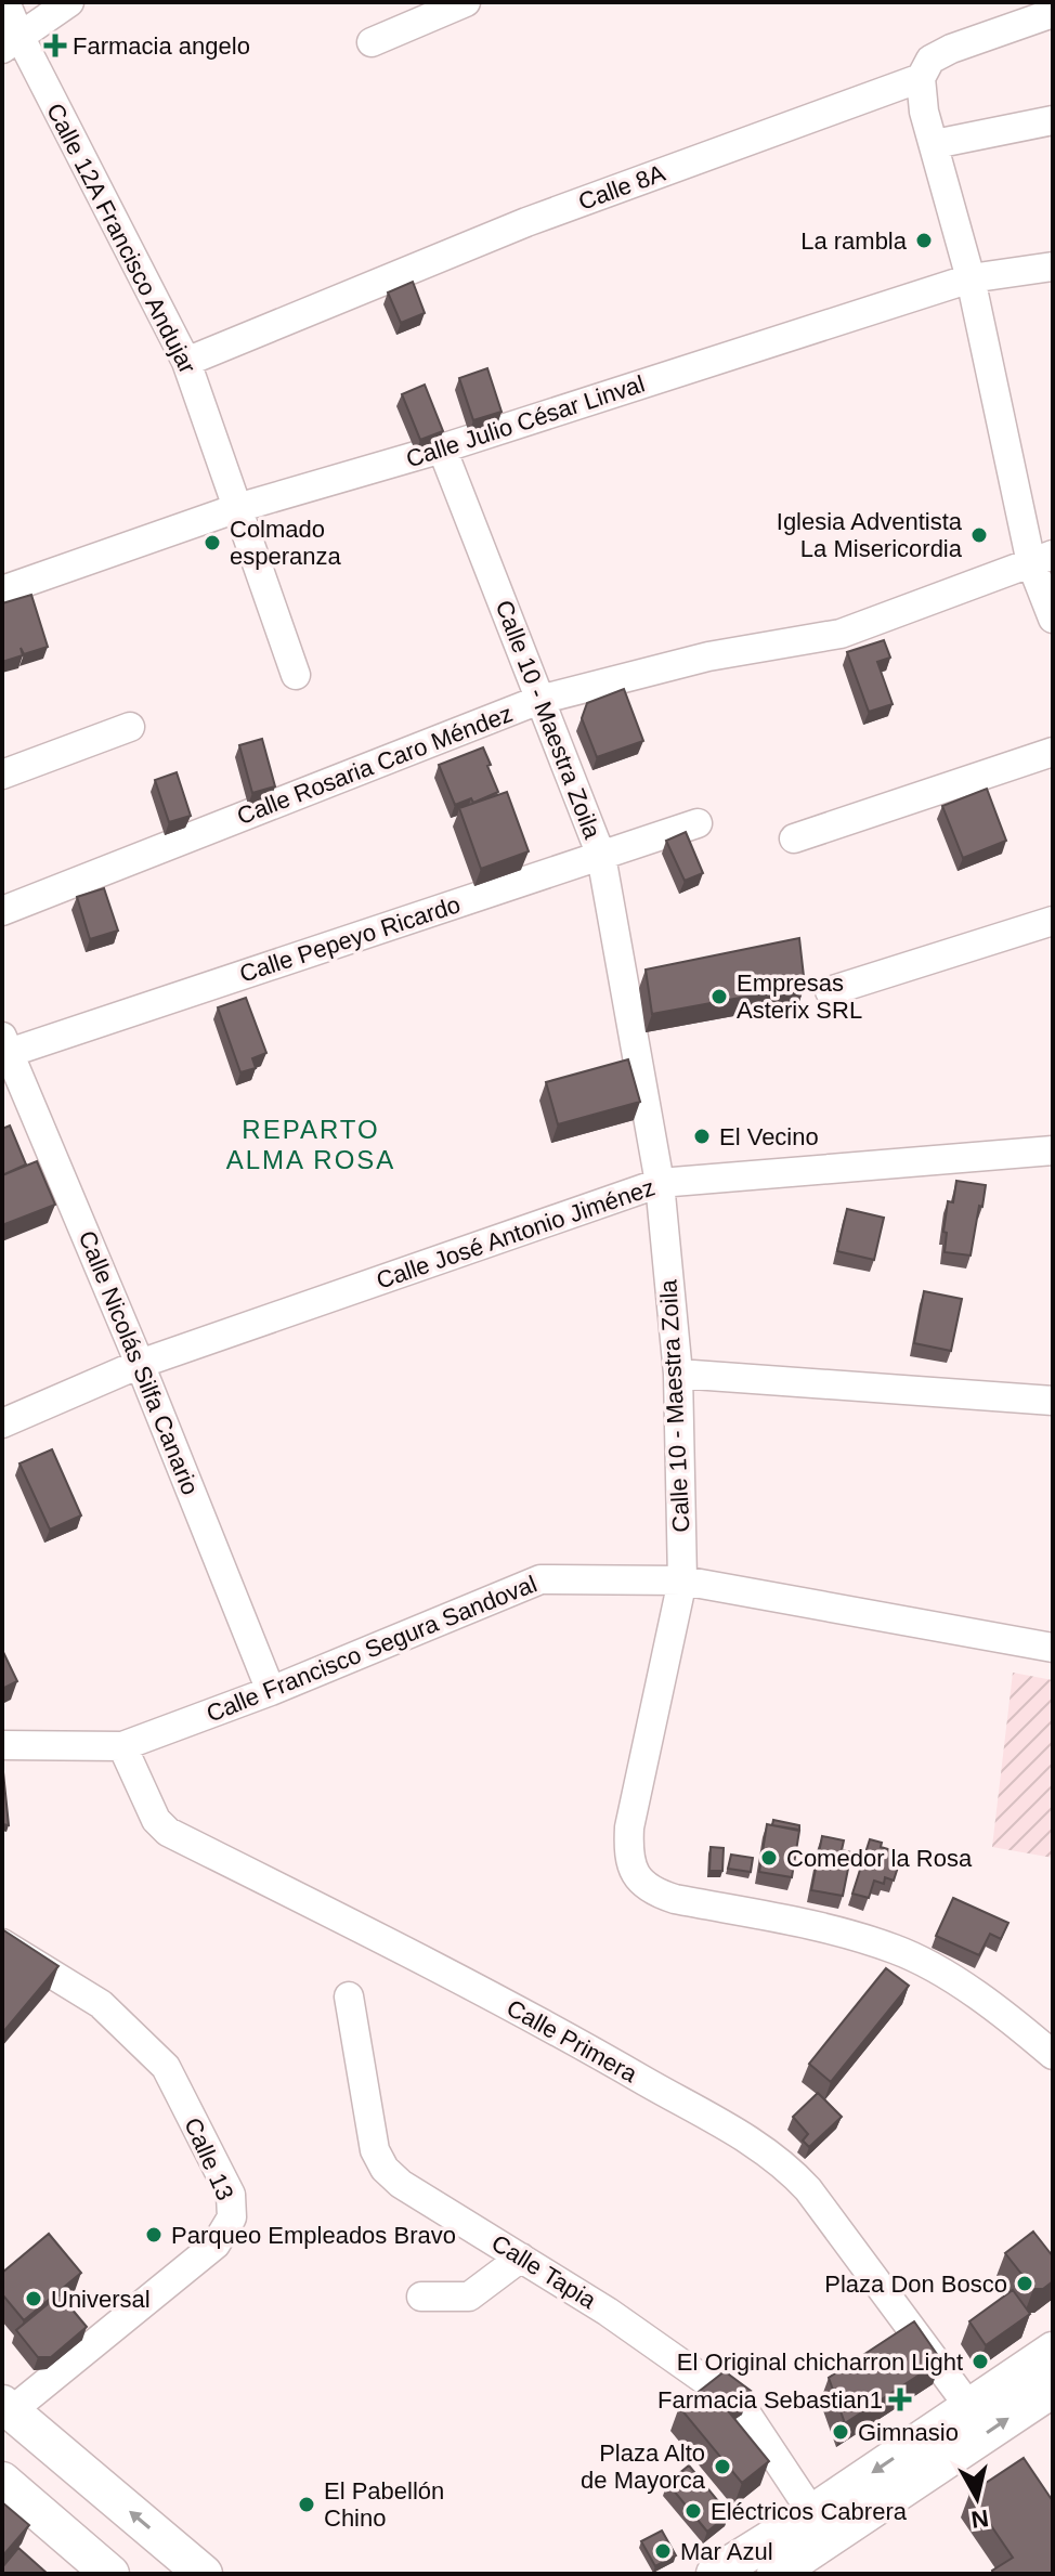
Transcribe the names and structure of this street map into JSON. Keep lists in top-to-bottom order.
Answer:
{
  "streets": {
    "street": [
      "Calle 8A",
      "Calle 12A Francisco Andujar",
      "Calle Julio César Linval",
      "Calle 10 - Maestra Zoila",
      "Calle Rosaria Caro Méndez",
      "Calle Pepeyo Ricardo",
      "Calle José Antonio Jiménez",
      "Calle Nicolás Silfa Canario",
      "Calle Francisco Segura Sandoval",
      "Calle Primera",
      "Calle 13",
      "Calle Tapia"
    ]
  },
  "crossings": [
    ["Calle 8A", "Calle 12A Francisco Andujar"],
    ["Calle 12A Francisco Andujar", "Calle Julio César Linval"],
    ["Calle Julio César Linval", "Calle 10 - Maestra Zoila"],
    ["Calle 10 - Maestra Zoila", "Calle Rosaria Caro Méndez"],
    ["Calle 10 - Maestra Zoila", "Calle Pepeyo Ricardo"],
    ["Calle 10 - Maestra Zoila", "Calle José Antonio Jiménez"],
    ["Calle 10 - Maestra Zoila", "Calle Francisco Segura Sandoval"],
    ["Calle Pepeyo Ricardo", "Calle Nicolás Silfa Canario"],
    ["Calle José Antonio Jiménez", "Calle Nicolás Silfa Canario"],
    ["Calle Nicolás Silfa Canario", "Calle Francisco Segura Sandoval"],
    ["Calle Francisco Segura Sandoval", "Calle Primera"]
  ],
  "districts": ["REPARTO ALMA ROSA"],
  "places": {
    "health": ["Farmacia angelo", "Farmacia Sebastian1"],
    "other": [
      "La rambla",
      "Iglesia Adventista La Misericordia",
      "Colmado esperanza",
      "Empresas Asterix SRL",
      "El Vecino",
      "Comedor la Rosa",
      "Parqueo Empleados Bravo",
      "Plaza Don Bosco",
      "Universal",
      "El Original chicharron Light",
      "Gimnasio",
      "Plaza Alto de Mayorca",
      "El Pabellón Chino",
      "Eléctricos Cabrera",
      "Mar Azul"
    ]
  },
  "north": "bottom"
}
